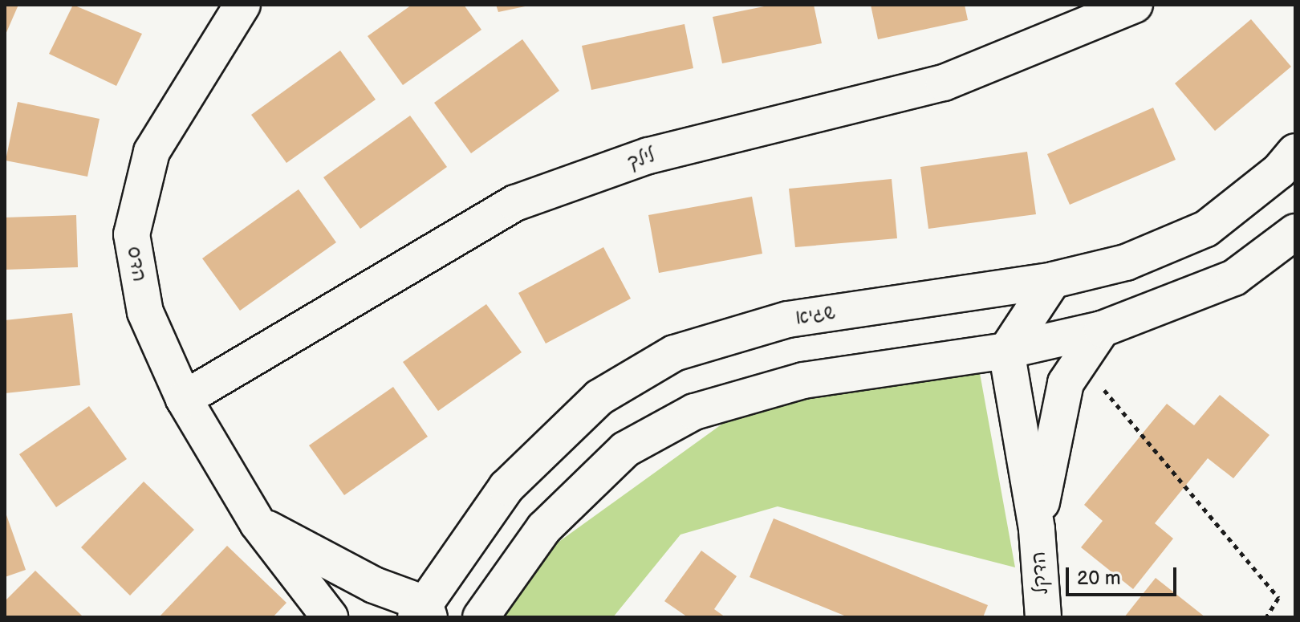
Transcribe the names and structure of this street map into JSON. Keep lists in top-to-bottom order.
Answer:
{
  "streets": {
    "street": [
      "לילך",
      "הדס",
      "שגיא",
      "הדקל"
    ]
  },
  "crossings": [
    ["לילך", "הדס"]
  ],
  "scale_bar": "20 m"
}
